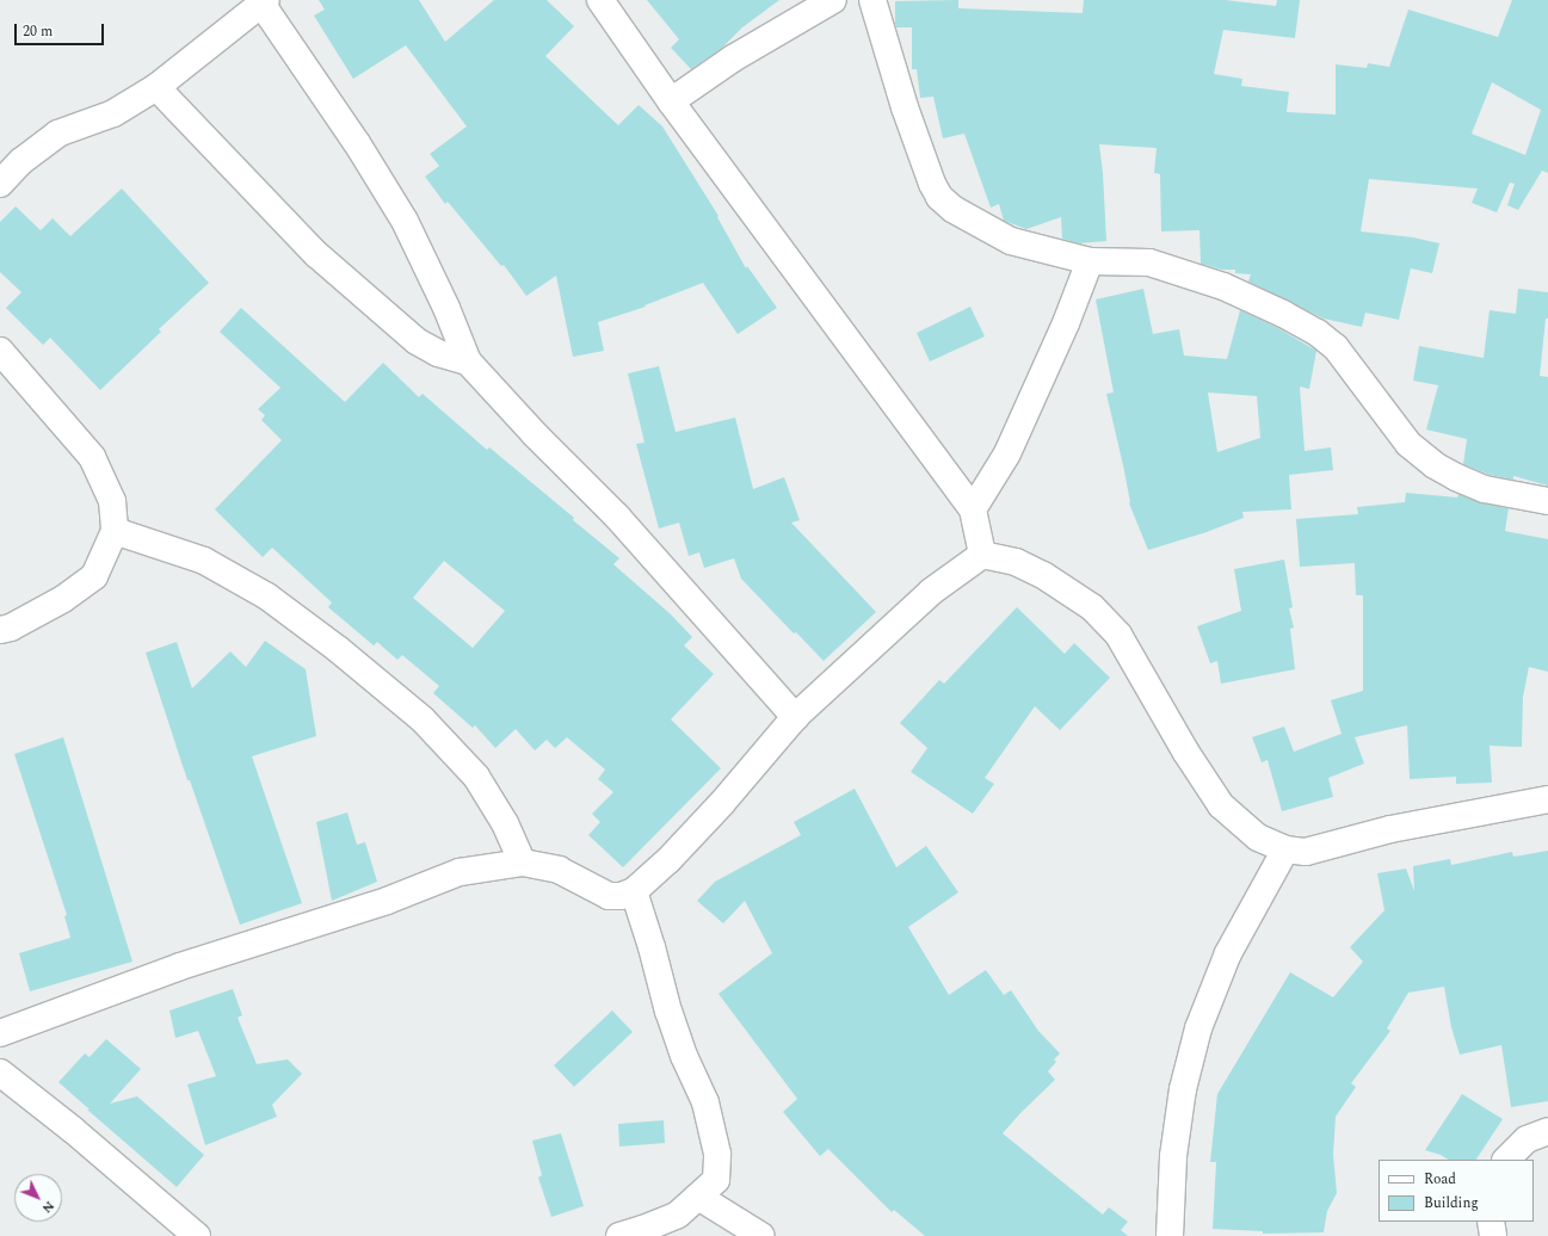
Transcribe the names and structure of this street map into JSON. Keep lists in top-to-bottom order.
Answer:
{
  "legend": ["Road", "Building"],
  "scale_bar": "20 m",
  "north": "bottom right"
}
